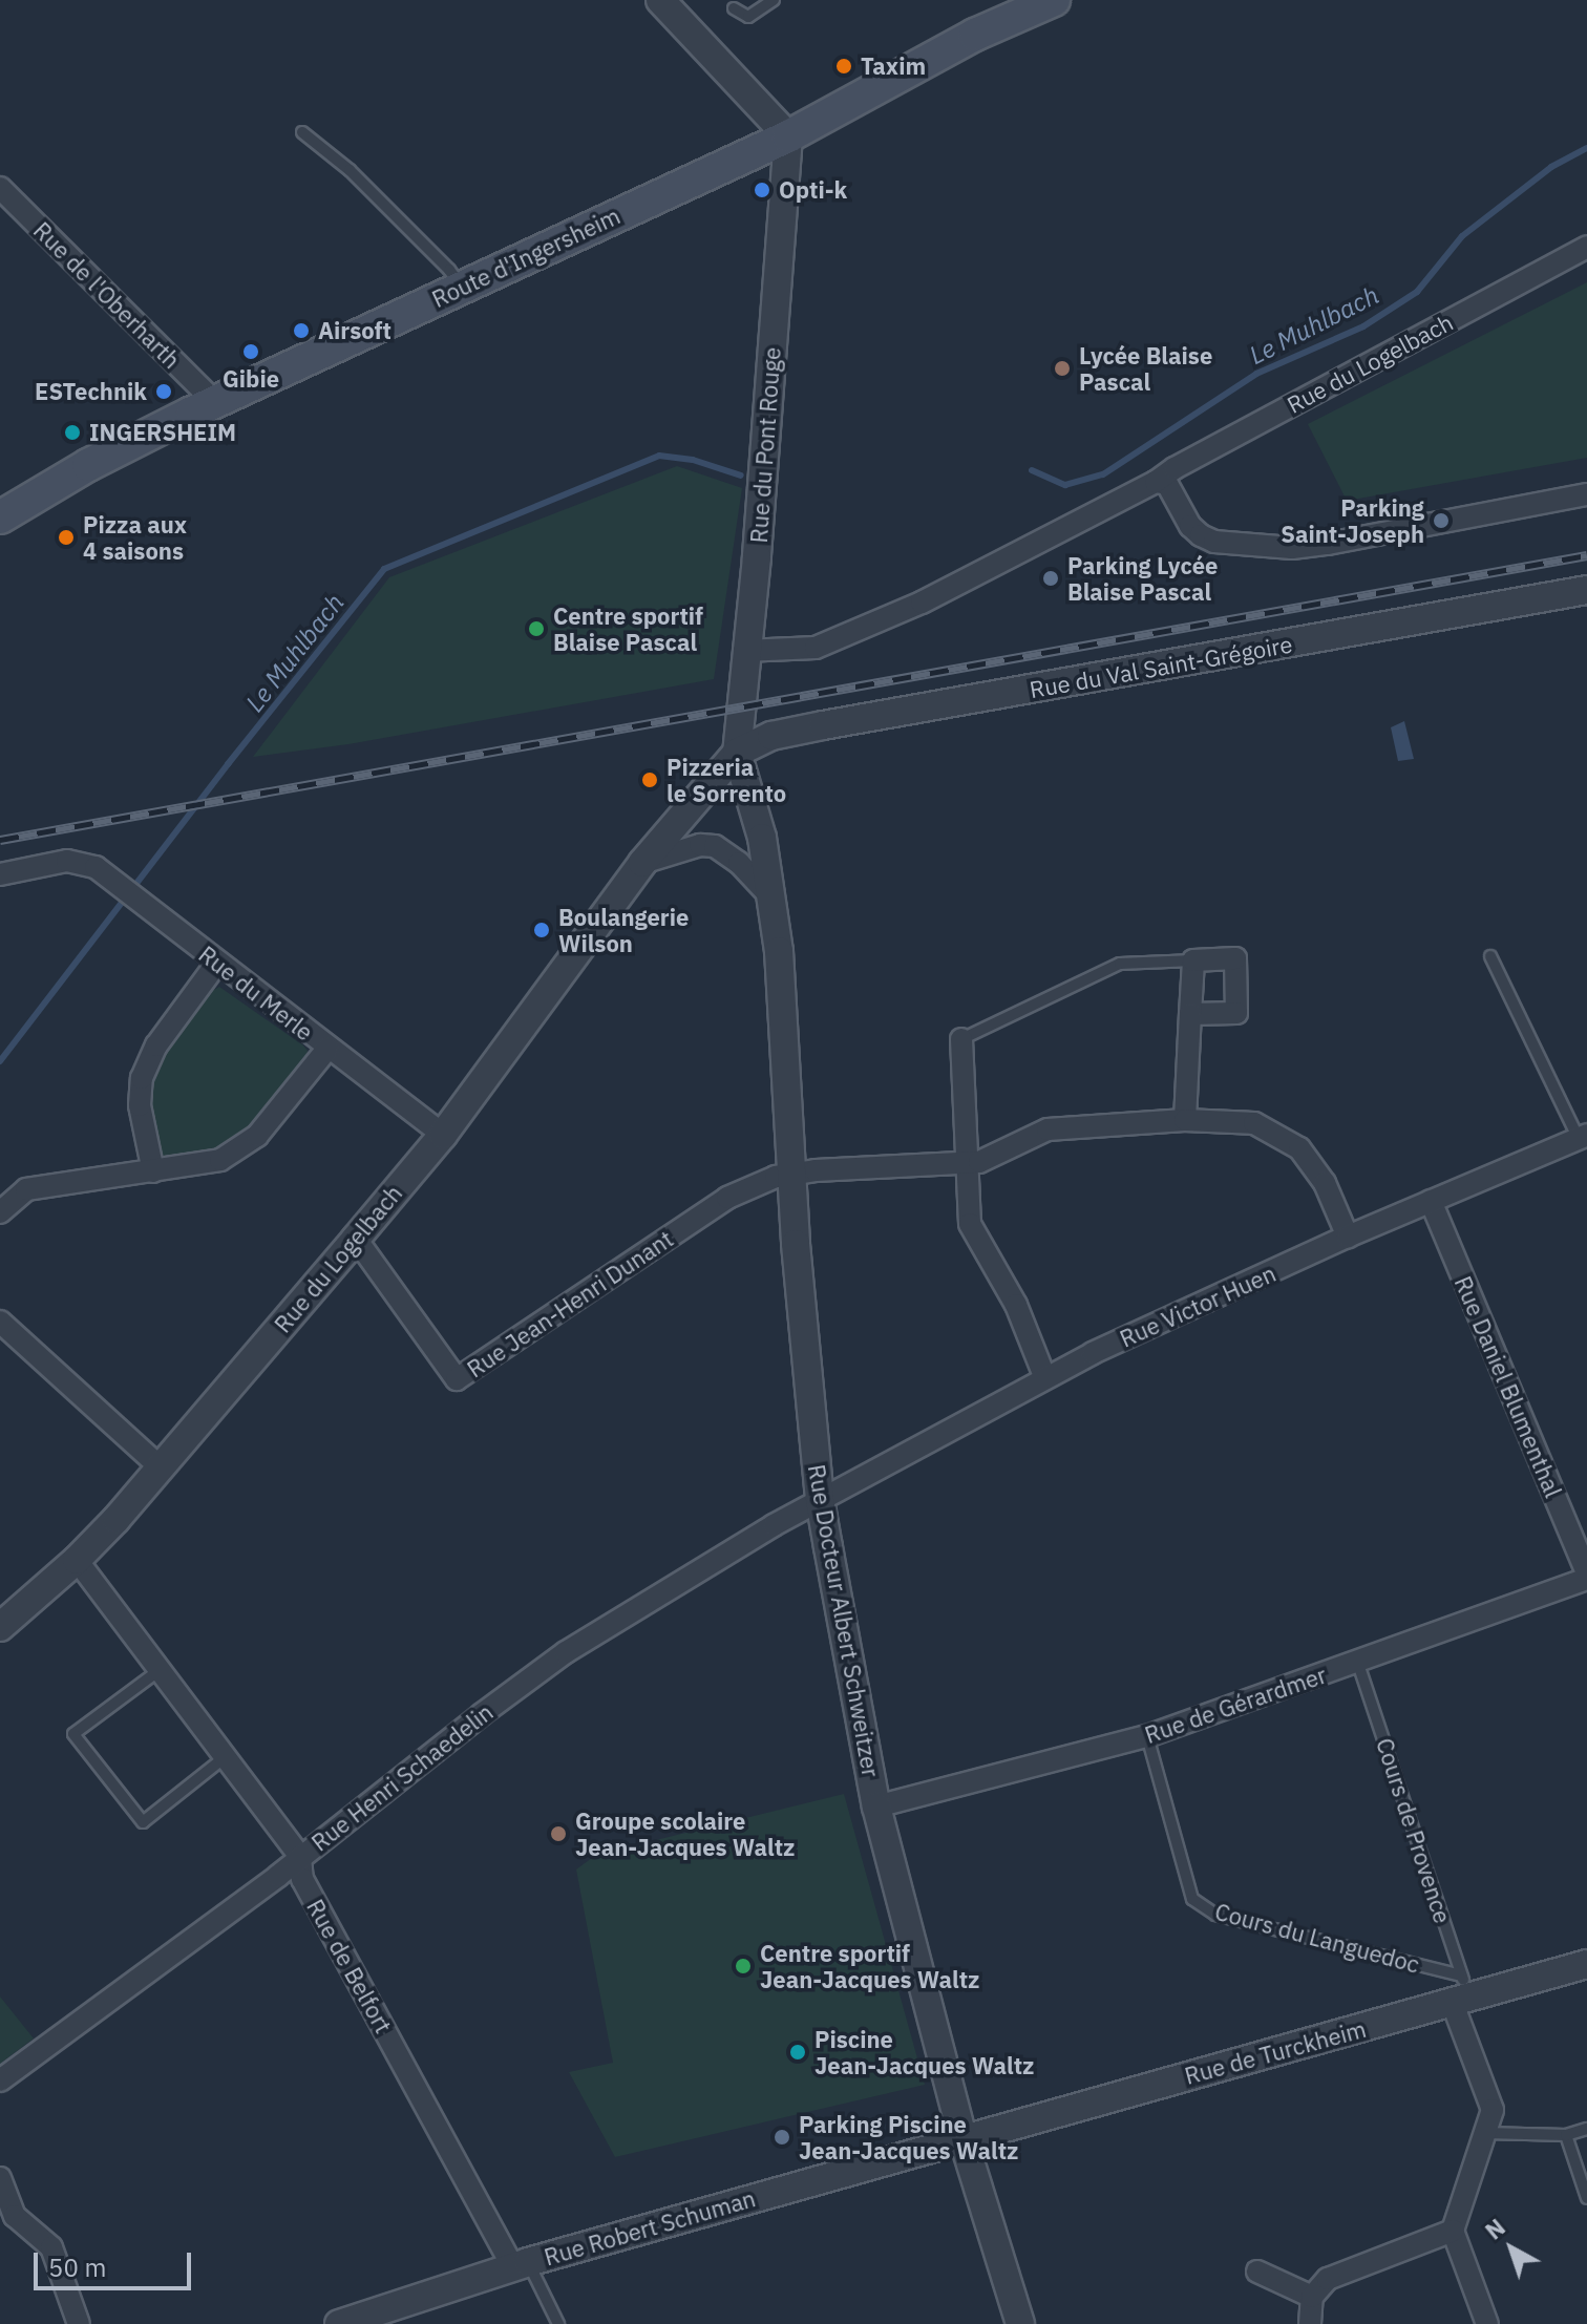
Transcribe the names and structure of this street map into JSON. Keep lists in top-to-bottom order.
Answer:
{
  "streets": {
    "main road": ["Route d'Ingersheim"],
    "street": [
      "Rue de l'Oberharth",
      "Rue du Logelbach",
      "Rue du Pont Rouge",
      "Rue du Val Saint-Grégoire",
      "Rue du Merle",
      "Rue Jean-Henri Dunant",
      "Rue Victor Huen",
      "Rue Daniel Blumenthal",
      "Rue Docteur Albert Schweitzer",
      "Rue de Gérardmer",
      "Rue Henri Schaedelin",
      "Rue de Belfort",
      "Rue de Turckheim",
      "Rue Robert Schuman"
    ],
    "lane": ["Cours de Provence", "Cours du Languedoc"]
  },
  "crossings": [
    ["Route d'Ingersheim", "Rue de l'Oberharth"],
    ["Route d'Ingersheim", "Rue du Pont Rouge"],
    ["Rue du Logelbach", "Rue du Pont Rouge"],
    ["Rue du Logelbach", "Rue du Val Saint-Grégoire"],
    ["Rue du Logelbach", "Rue du Merle"],
    ["Rue du Logelbach", "Rue Jean-Henri Dunant"],
    ["Rue du Logelbach", "Rue Docteur Albert Schweitzer"],
    ["Rue du Logelbach", "Rue de Belfort"],
    ["Rue du Pont Rouge", "Rue du Val Saint-Grégoire"],
    ["Rue du Pont Rouge", "Rue Docteur Albert Schweitzer"],
    ["Rue du Val Saint-Grégoire", "Rue Docteur Albert Schweitzer"],
    ["Rue Jean-Henri Dunant", "Rue Docteur Albert Schweitzer"],
    ["Rue Victor Huen", "Rue Daniel Blumenthal"],
    ["Rue Victor Huen", "Rue Docteur Albert Schweitzer"],
    ["Rue Victor Huen", "Rue Henri Schaedelin"],
    ["Rue Daniel Blumenthal", "Rue de Gérardmer"],
    ["Rue Docteur Albert Schweitzer", "Rue de Gérardmer"],
    ["Rue Docteur Albert Schweitzer", "Rue Henri Schaedelin"],
    ["Rue Docteur Albert Schweitzer", "Rue de Turckheim"],
    ["Rue Docteur Albert Schweitzer", "Rue Robert Schuman"],
    ["Rue de Gérardmer", "Cours de Provence"],
    ["Rue de Gérardmer", "Cours du Languedoc"],
    ["Rue Henri Schaedelin", "Rue de Belfort"],
    ["Cours de Provence", "Cours du Languedoc"],
    ["Cours de Provence", "Rue de Turckheim"],
    ["Cours du Languedoc", "Rue de Turckheim"],
    ["Rue de Belfort", "Rue Robert Schuman"],
    ["Rue de Turckheim", "Rue Robert Schuman"]
  ],
  "water": ["Le Muhlbach"],
  "places": [
    "Taxim",
    "Opti-k",
    "Airsoft",
    "Gibie",
    "Lycée Blaise Pascal",
    "ESTechnik",
    "INGERSHEIM",
    "Parking Saint-Joseph",
    "Pizza aux 4 saisons",
    "Parking Lycée Blaise Pascal",
    "Centre sportif Blaise Pascal",
    "Pizzeria le Sorrento",
    "Boulangerie Wilson",
    "Groupe scolaire Jean-Jacques Waltz",
    "Centre sportif Jean-Jacques Waltz",
    "Piscine Jean-Jacques Waltz",
    "Parking Piscine Jean-Jacques Waltz"
  ],
  "scale_bar": "50 m",
  "north": "top left"
}
